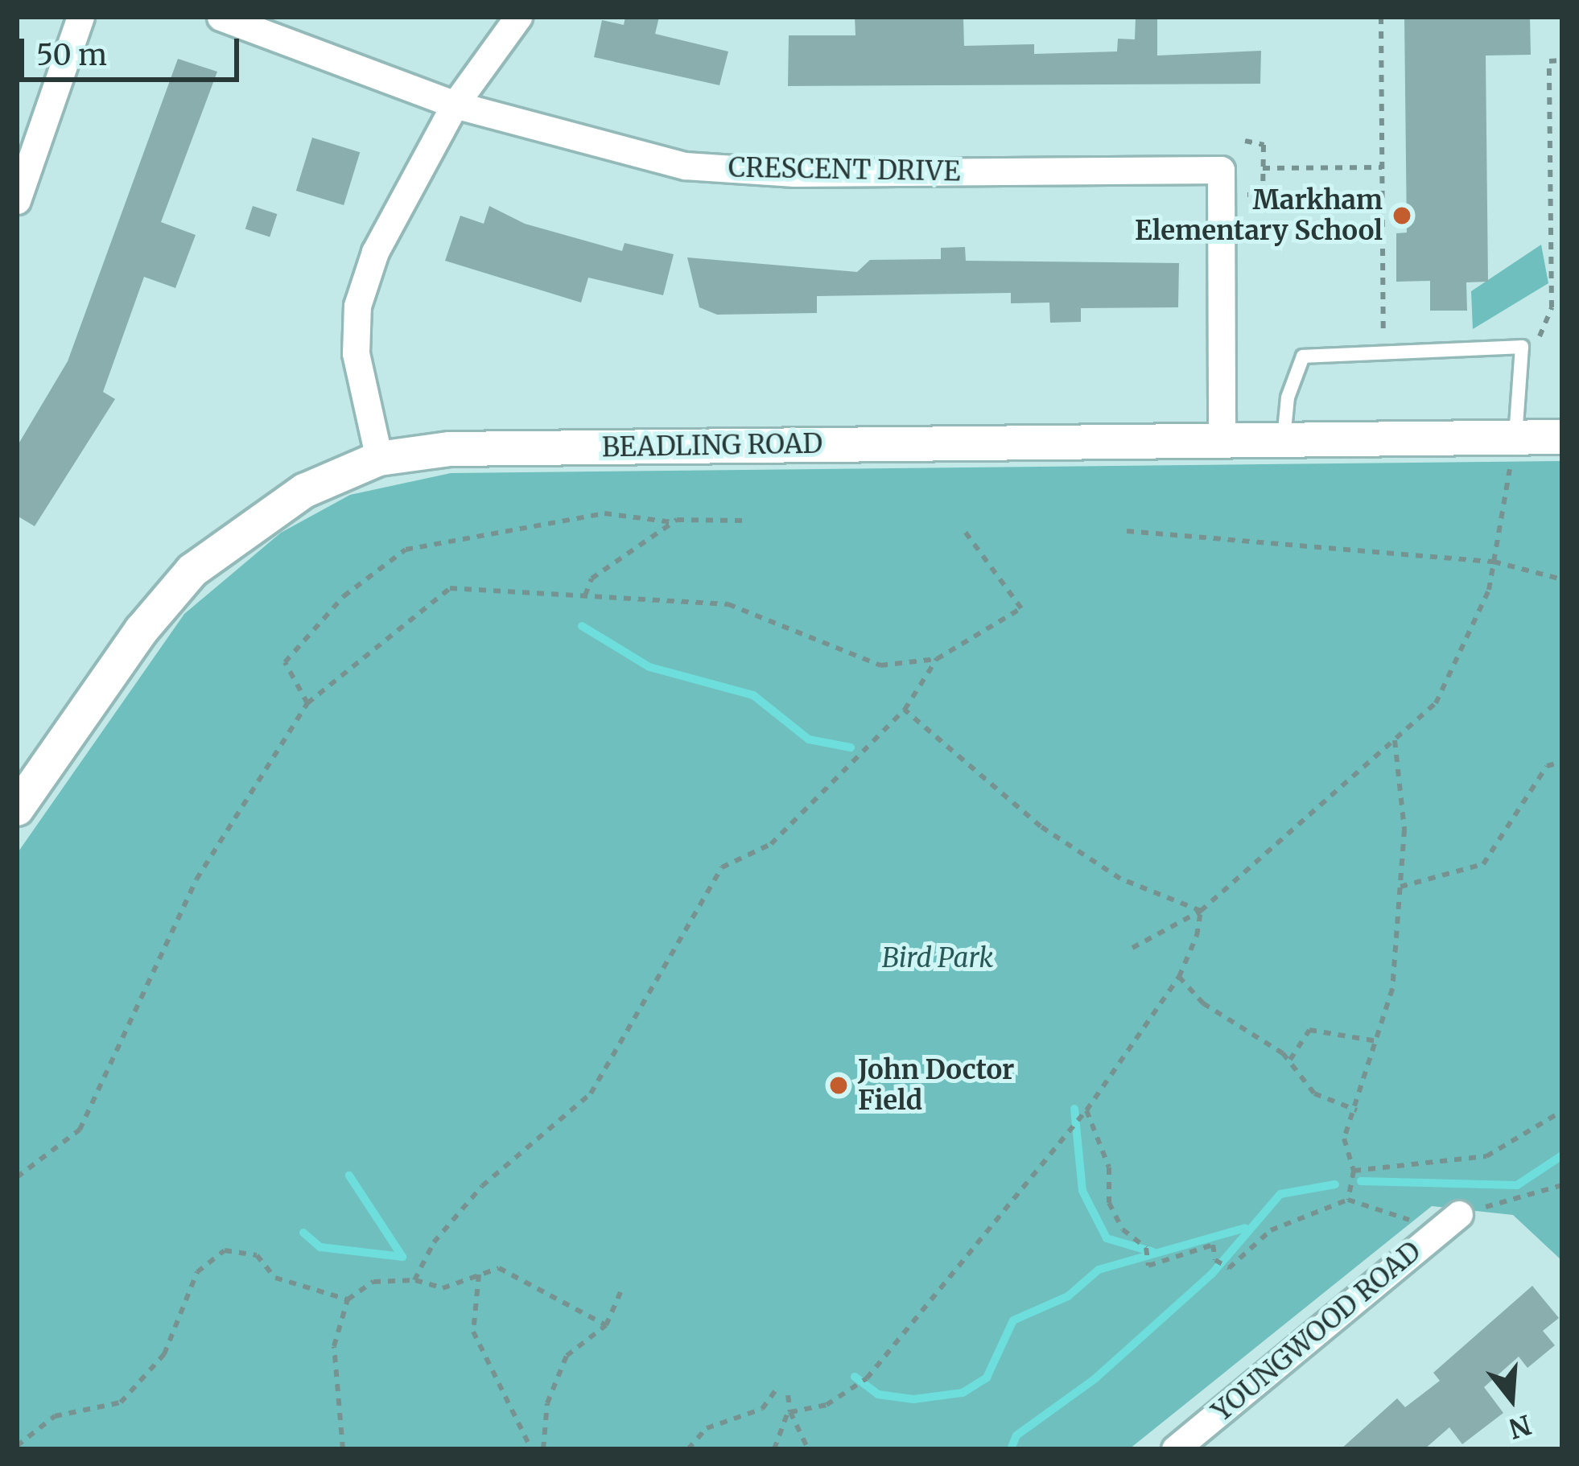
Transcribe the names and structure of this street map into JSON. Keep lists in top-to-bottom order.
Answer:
{
  "streets": {
    "street": ["CRESCENT DRIVE", "BEADLING ROAD", "YOUNGWOOD ROAD"]
  },
  "crossings": [
    ["CRESCENT DRIVE", "BEADLING ROAD"]
  ],
  "parks": ["Bird Park"],
  "places": ["Markham Elementary School", "John Doctor Field"],
  "scale_bar": "50 m",
  "north": "bottom"
}
